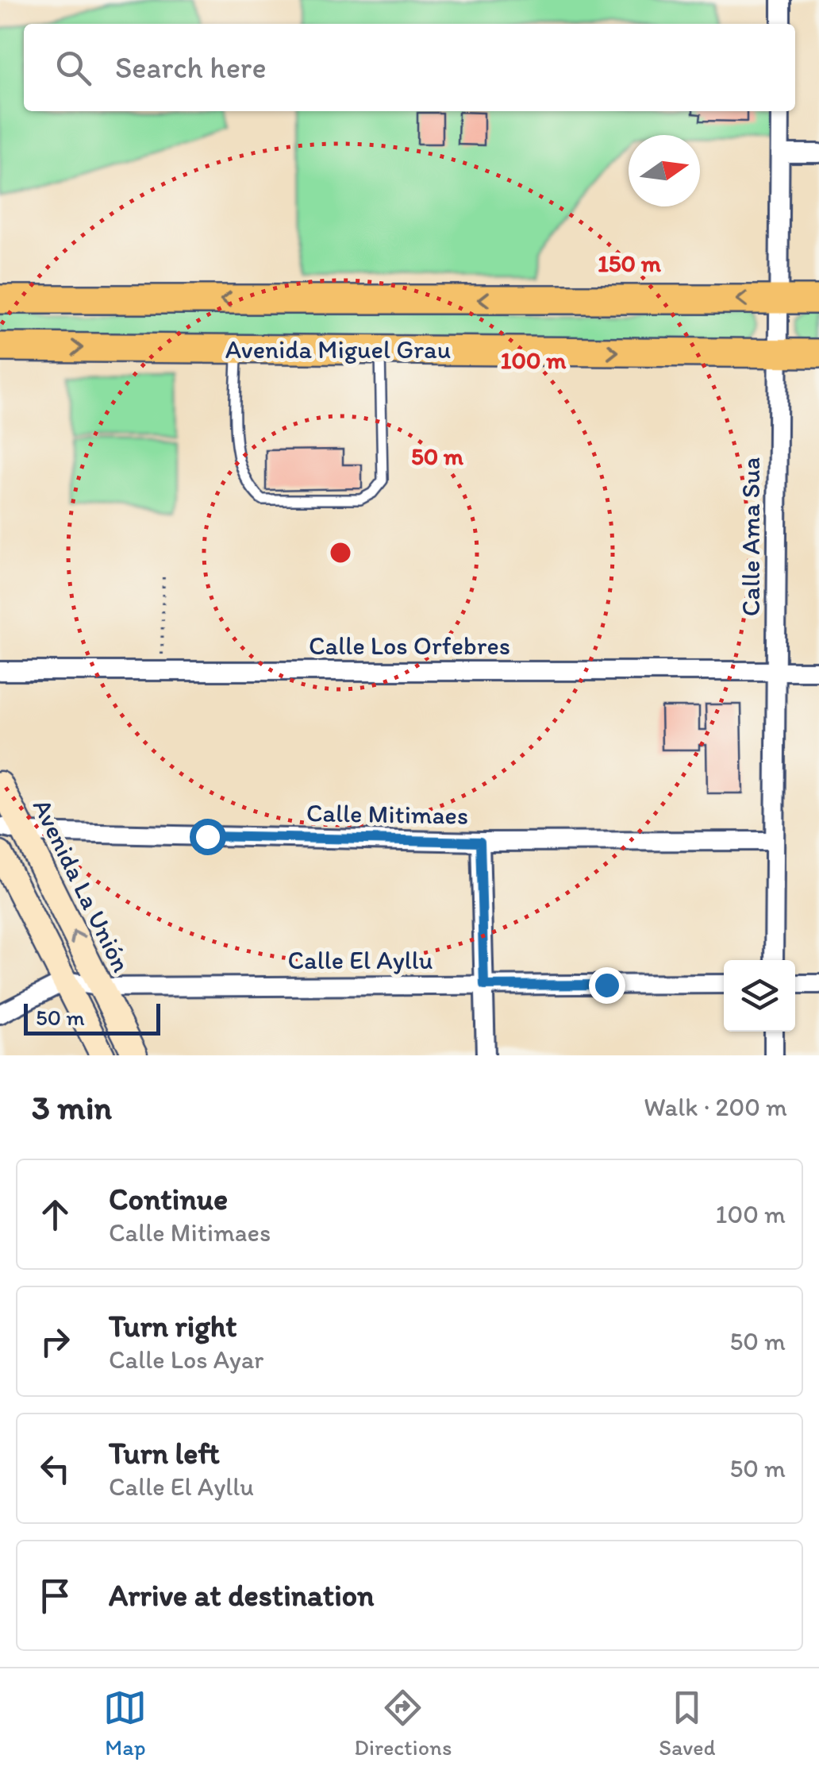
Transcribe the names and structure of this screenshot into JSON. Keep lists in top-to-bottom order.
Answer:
{
  "streets": {
    "main road": ["Avenida Miguel Grau"],
    "street": [
      "Calle Ama Sua",
      "Calle Los Orfebres",
      "Calle Mitimaes",
      "Avenida La Unión",
      "Calle El Ayllu"
    ]
  },
  "crossings": [
    ["Avenida Miguel Grau", "Calle Ama Sua"],
    ["Calle Ama Sua", "Calle Los Orfebres"],
    ["Calle Ama Sua", "Calle Mitimaes"],
    ["Calle Mitimaes", "Avenida La Unión"],
    ["Avenida La Unión", "Calle El Ayllu"]
  ],
  "scale_bar": "50 m",
  "north": "right",
  "page": {
    "search": "Search here",
    "scale": "50 m",
    "heading": ["3 min", "Walk · 200 m"],
    "list": [
      ["Continue", "Calle Mitimaes", "100 m"],
      ["Turn right", "Calle Los Ayar", "50 m"],
      ["Turn left", "Calle El Ayllu", "50 m"],
      "Arrive at destination"
    ],
    "nav": ["Map", "Directions", "Saved"]
  },
  "rings": ["150 m", "100 m", "50 m"]
}
